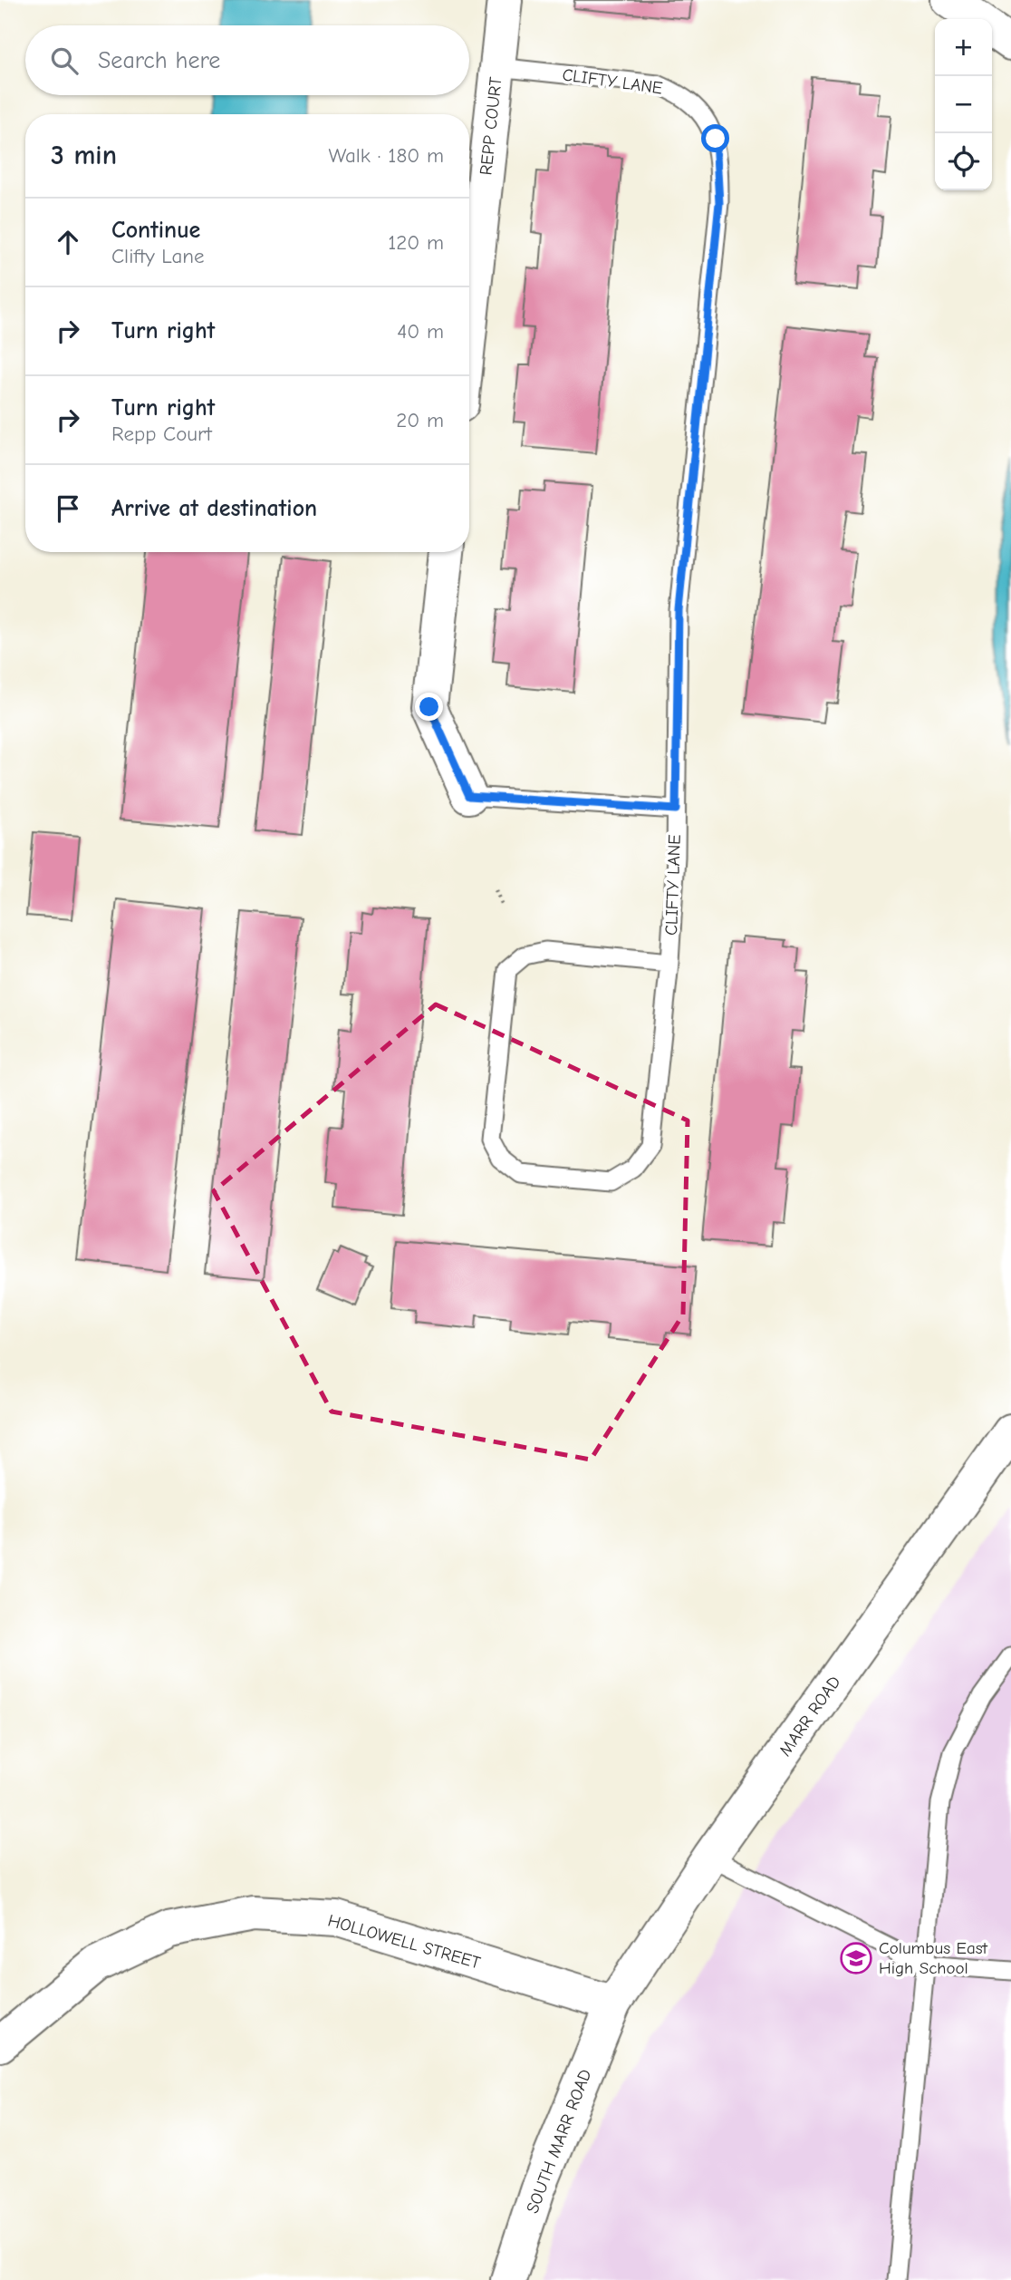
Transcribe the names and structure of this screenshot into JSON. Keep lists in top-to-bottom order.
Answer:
{
  "streets": {
    "main road": [
      "REPP COURT",
      "MARR ROAD",
      "HOLLOWELL STREET",
      "SOUTH MARR ROAD"
    ],
    "lane": ["CLIFTY LANE"]
  },
  "crossings": [
    ["CLIFTY LANE", "REPP COURT"],
    ["MARR ROAD", "HOLLOWELL STREET"],
    ["MARR ROAD", "SOUTH MARR ROAD"],
    ["HOLLOWELL STREET", "SOUTH MARR ROAD"]
  ],
  "places": {
    "school or university": ["Columbus East High School"]
  },
  "page": {
    "map_buttons": ["+", "−"],
    "search": "Search here",
    "heading": ["3 min", "Walk · 180 m"],
    "list": [
      ["Continue", "Clifty Lane", "120 m"],
      ["Turn right", "40 m"],
      ["Turn right", "Repp Court", "20 m"],
      "Arrive at destination"
    ]
  }
}
